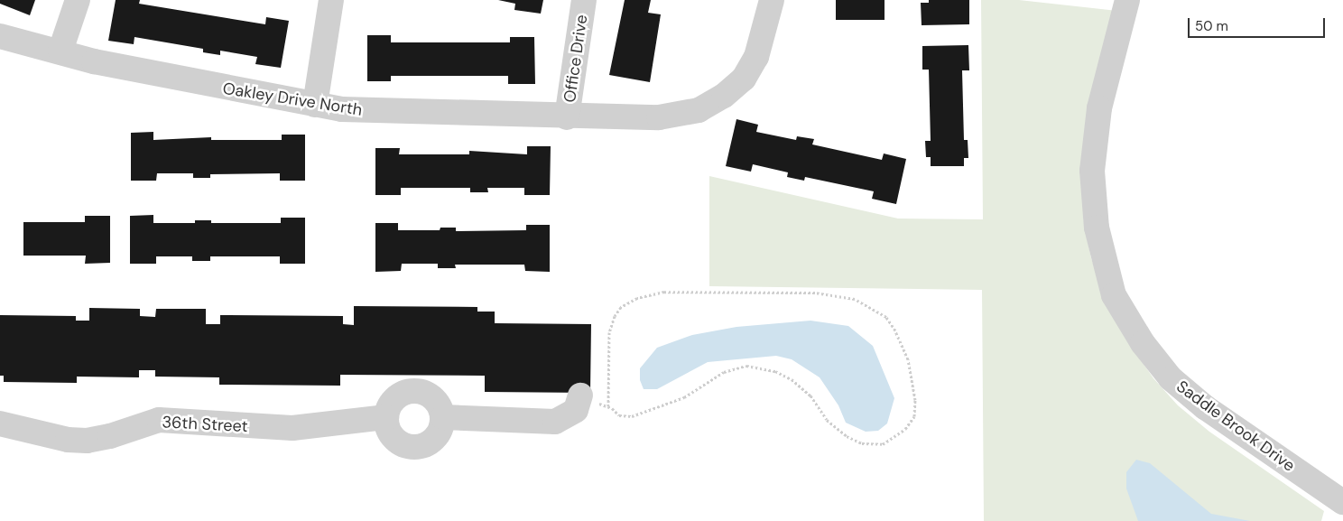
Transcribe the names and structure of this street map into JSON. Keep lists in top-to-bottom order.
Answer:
{
  "streets": {
    "street": [
      "Office Drive",
      "Oakley Drive North",
      "36th Street",
      "Saddle Brook Drive"
    ]
  },
  "crossings": [
    ["Office Drive", "Oakley Drive North"]
  ],
  "scale_bar": "50 m"
}
